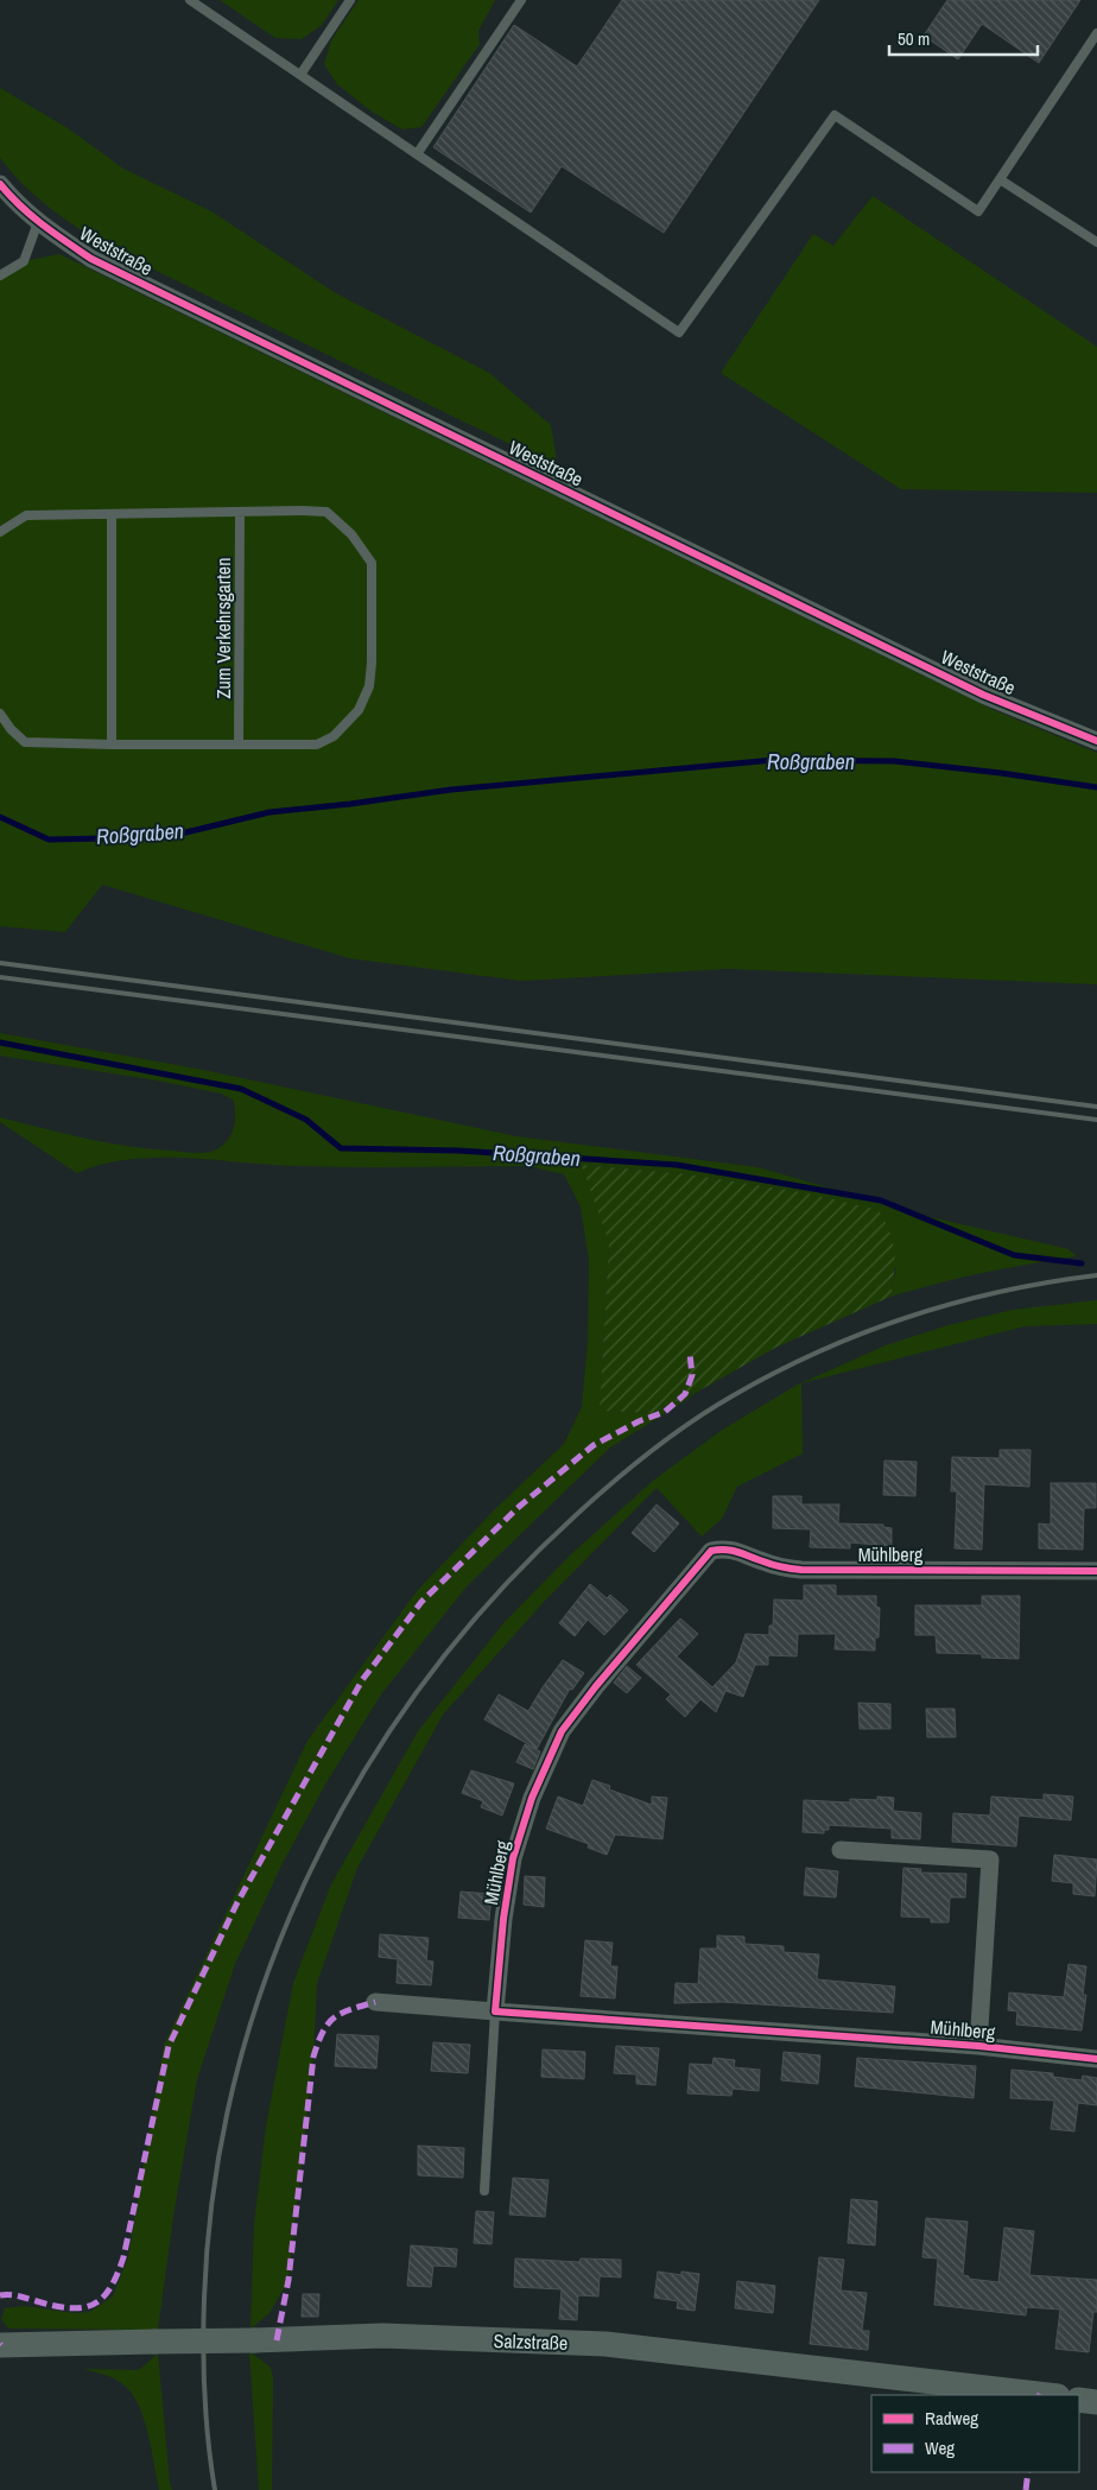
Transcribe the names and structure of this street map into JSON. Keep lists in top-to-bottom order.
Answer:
{
  "streets": {
    "street": ["Weststraße", "Mühlberg", "Salzstraße"],
    "lane": ["Zum Verkehrsgarten"]
  },
  "water": ["Roßgraben"],
  "legend": ["Radweg", "Weg"],
  "scale_bar": "50 m"
}
